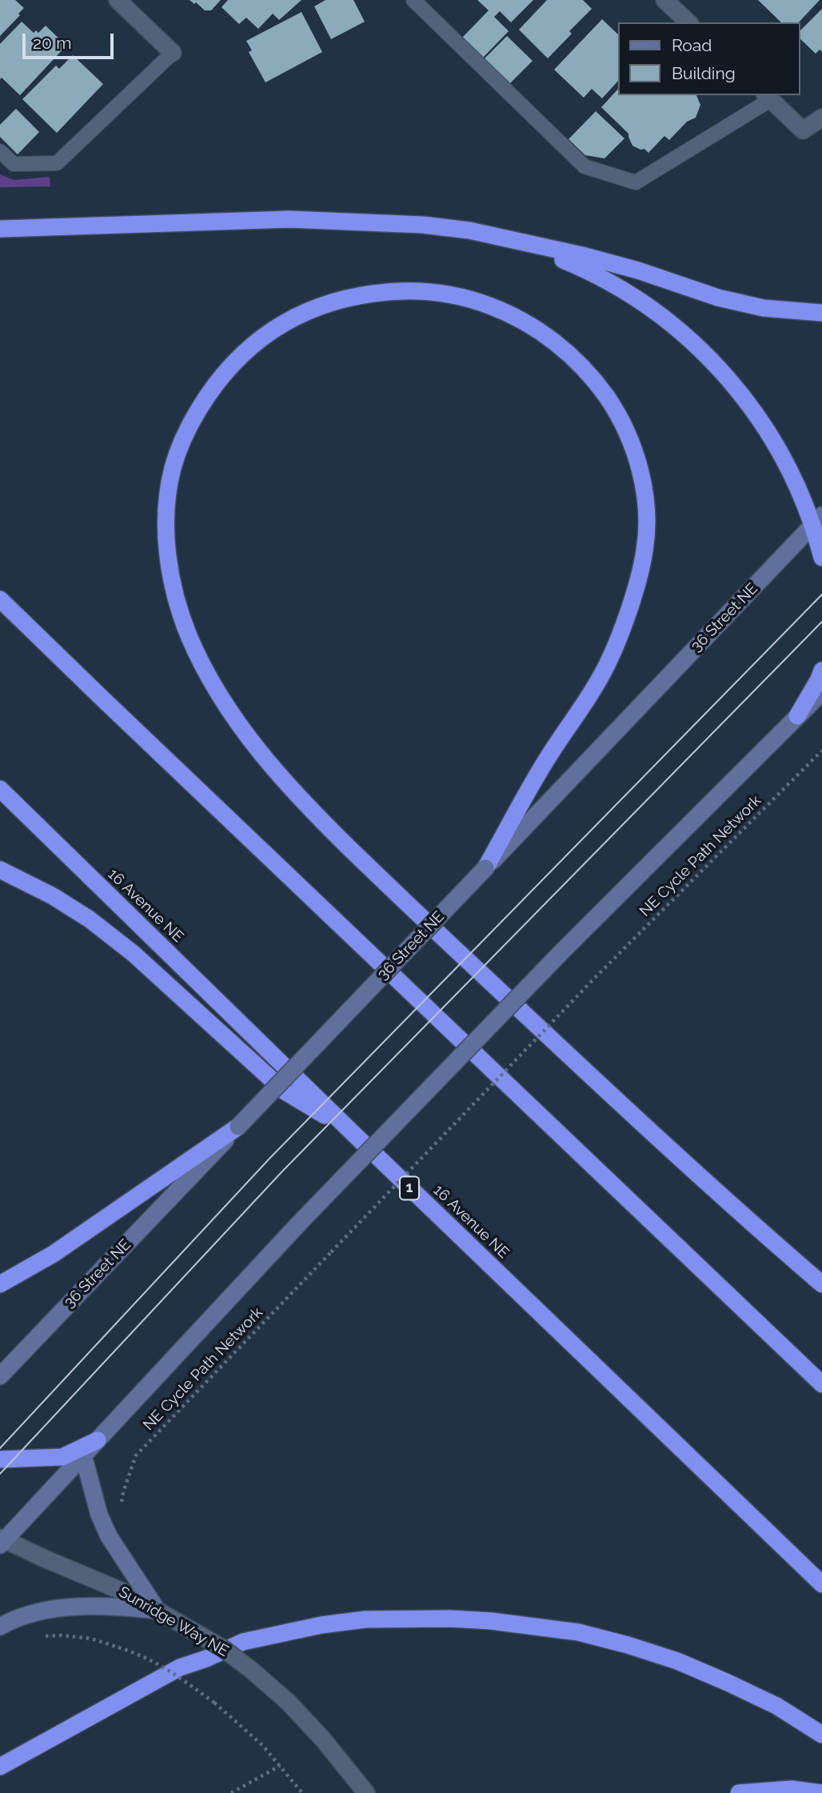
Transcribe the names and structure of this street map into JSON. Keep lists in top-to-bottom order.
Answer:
{
  "streets": {
    "highway": ["16 Avenue NE", "1"],
    "main road": ["36 Street NE"],
    "street": ["Sunridge Way NE"],
    "path": ["NE Cycle Path Network"]
  },
  "legend": ["Road", "Building"],
  "scale_bar": "20 m"
}
